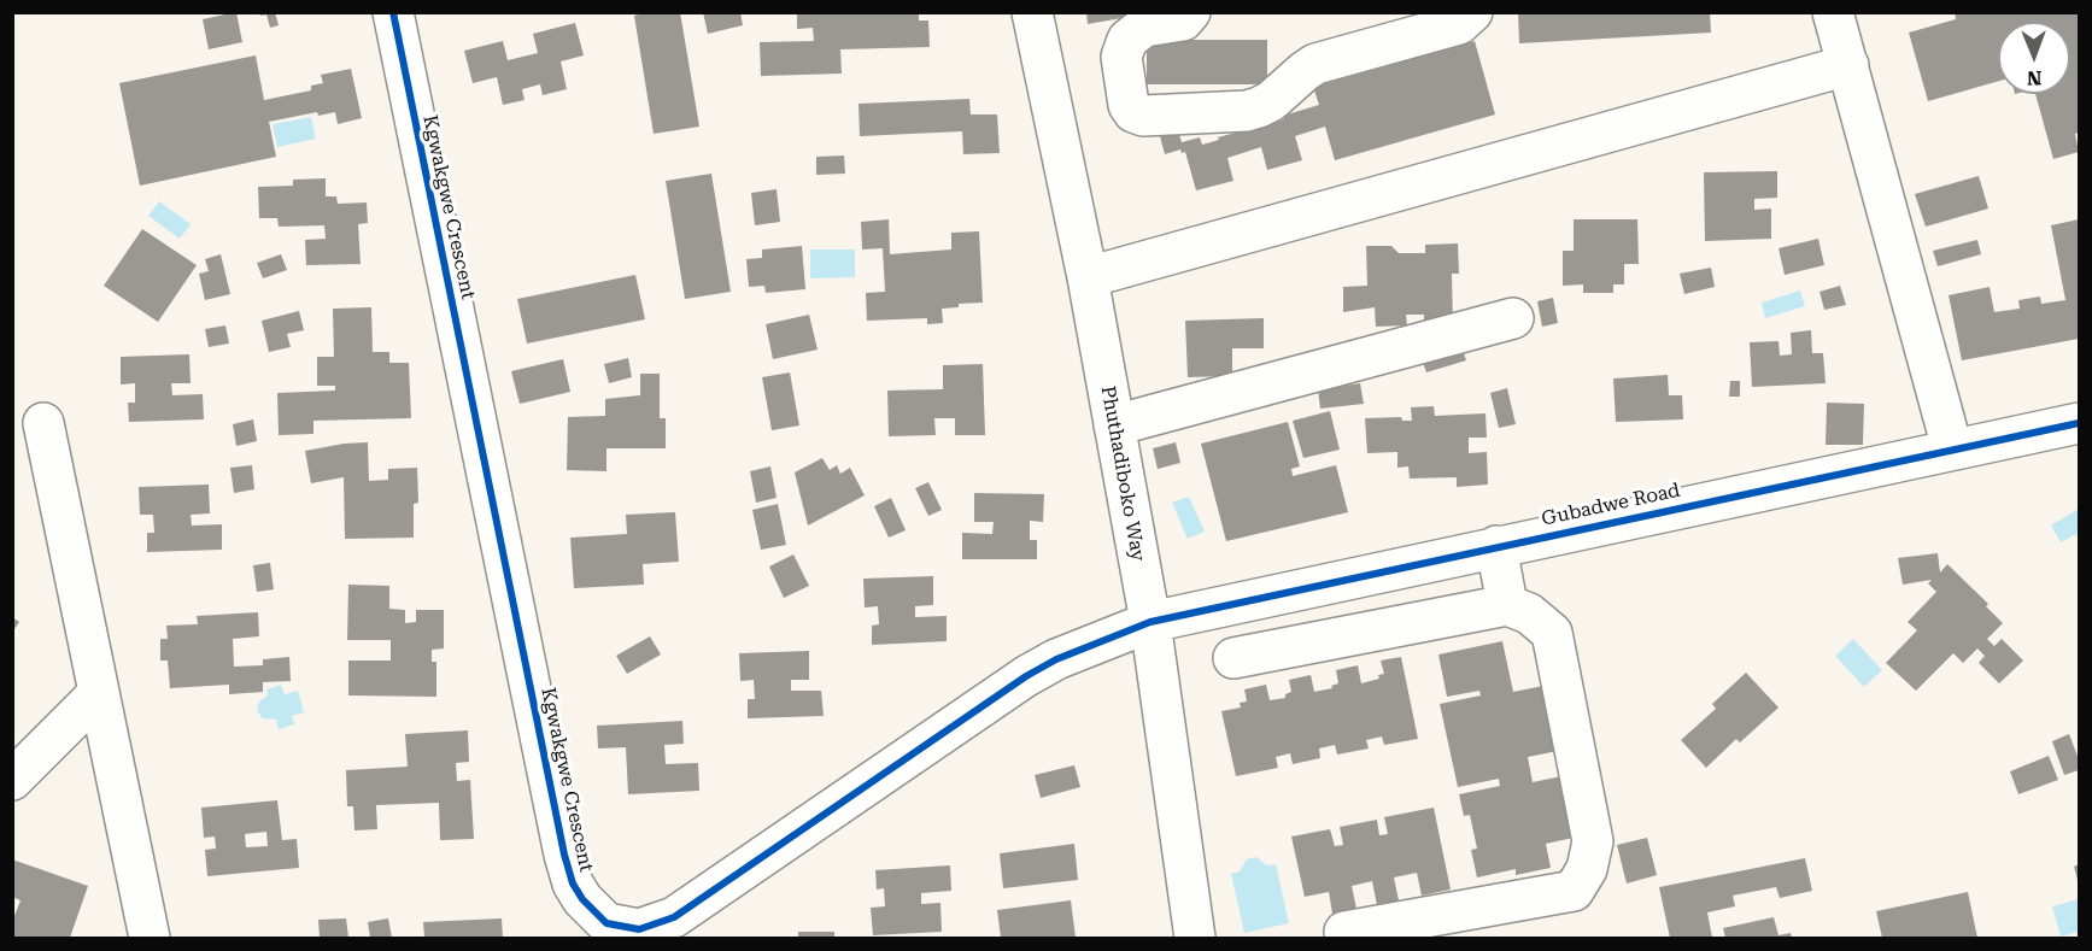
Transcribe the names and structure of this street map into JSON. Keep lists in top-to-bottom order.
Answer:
{
  "streets": {
    "street": ["Kgwakgwe Crescent", "Phuthadiboko Way", "Gubadwe Road"]
  },
  "crossings": [
    ["Kgwakgwe Crescent", "Phuthadiboko Way"],
    ["Kgwakgwe Crescent", "Gubadwe Road"],
    ["Phuthadiboko Way", "Gubadwe Road"]
  ],
  "north": "bottom"
}
